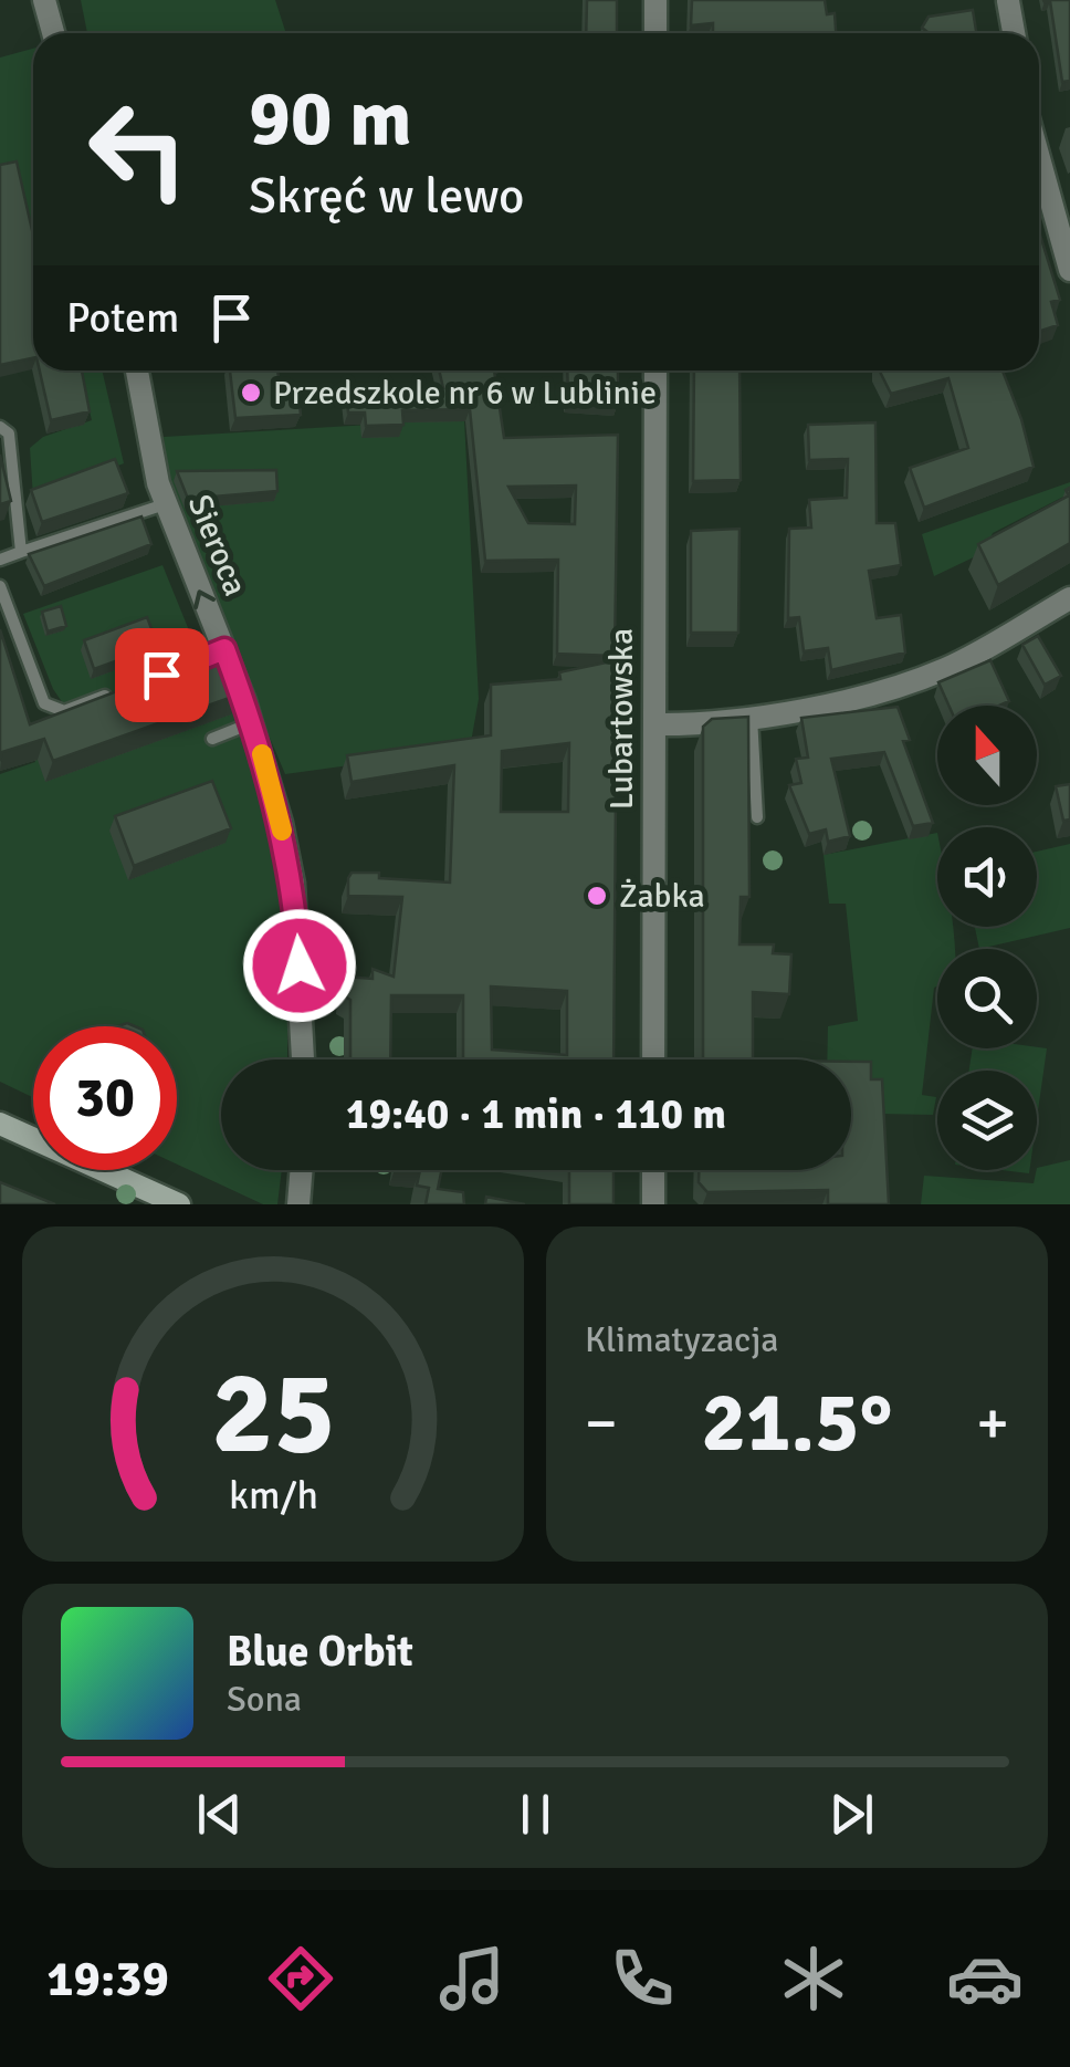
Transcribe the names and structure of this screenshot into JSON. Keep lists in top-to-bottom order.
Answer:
{
  "streets": {
    "street": ["Sieroca", "Lubartowska"]
  },
  "places": ["Przedszkole nr 6 w Lublinie", "Żabka"],
  "north": "top",
  "page": {
    "turn": ["90 m", "Skręć w lewo"],
    "then": "Potem",
    "limit": "30",
    "trip": "19:40 · 1 min · 110 m",
    "tile": "Klimatyzacja",
    "heat": ["−", "21.5°", "+"],
    "song": ["Blue Orbit", "Sona"],
    "tabs": "19:39",
    "gauge": ["25", "km/h"]
  }
}
